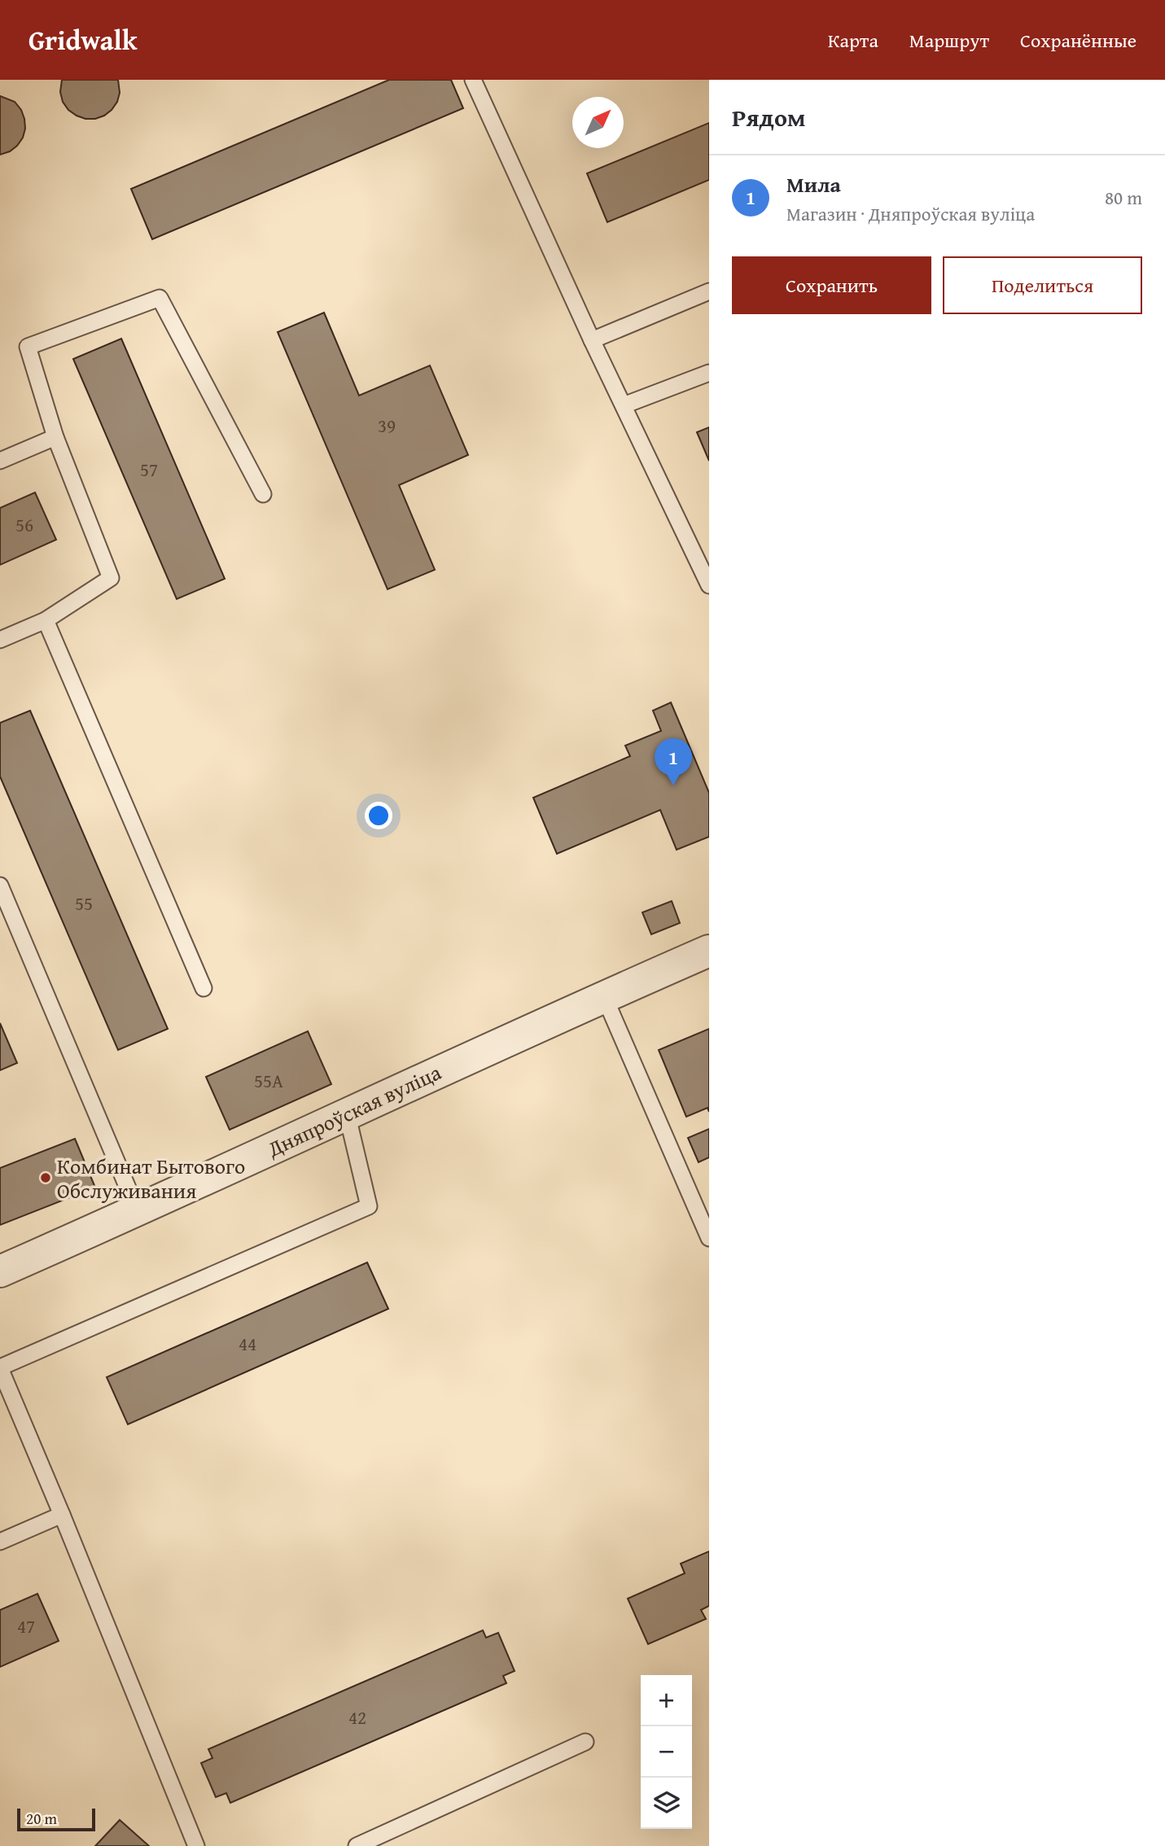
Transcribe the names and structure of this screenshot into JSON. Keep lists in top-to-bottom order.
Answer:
{
  "streets": {
    "street": ["Дняпроўская вуліца"]
  },
  "places": ["Комбинат Бытового Обслуживания"],
  "house_numbers": [
    "39",
    "57",
    "56",
    "55",
    "55А",
    "44",
    "47",
    "42"
  ],
  "scale_bar": "20 m",
  "north": "top right",
  "page": {
    "header": "Gridwalk",
    "nav": ["Карта", "Маршрут", "Сохранённые"],
    "heading": "Рядом",
    "list": [
      {
        "mark": "1",
        "name": "Мила",
        "note": "Магазин · Дняпроўская вуліца",
        "value": "80 m"
      }
    ],
    "buttons": ["Сохранить", "Поделиться"],
    "pins": "1",
    "map_buttons": ["+", "−"],
    "scale": "20 m"
  }
}
